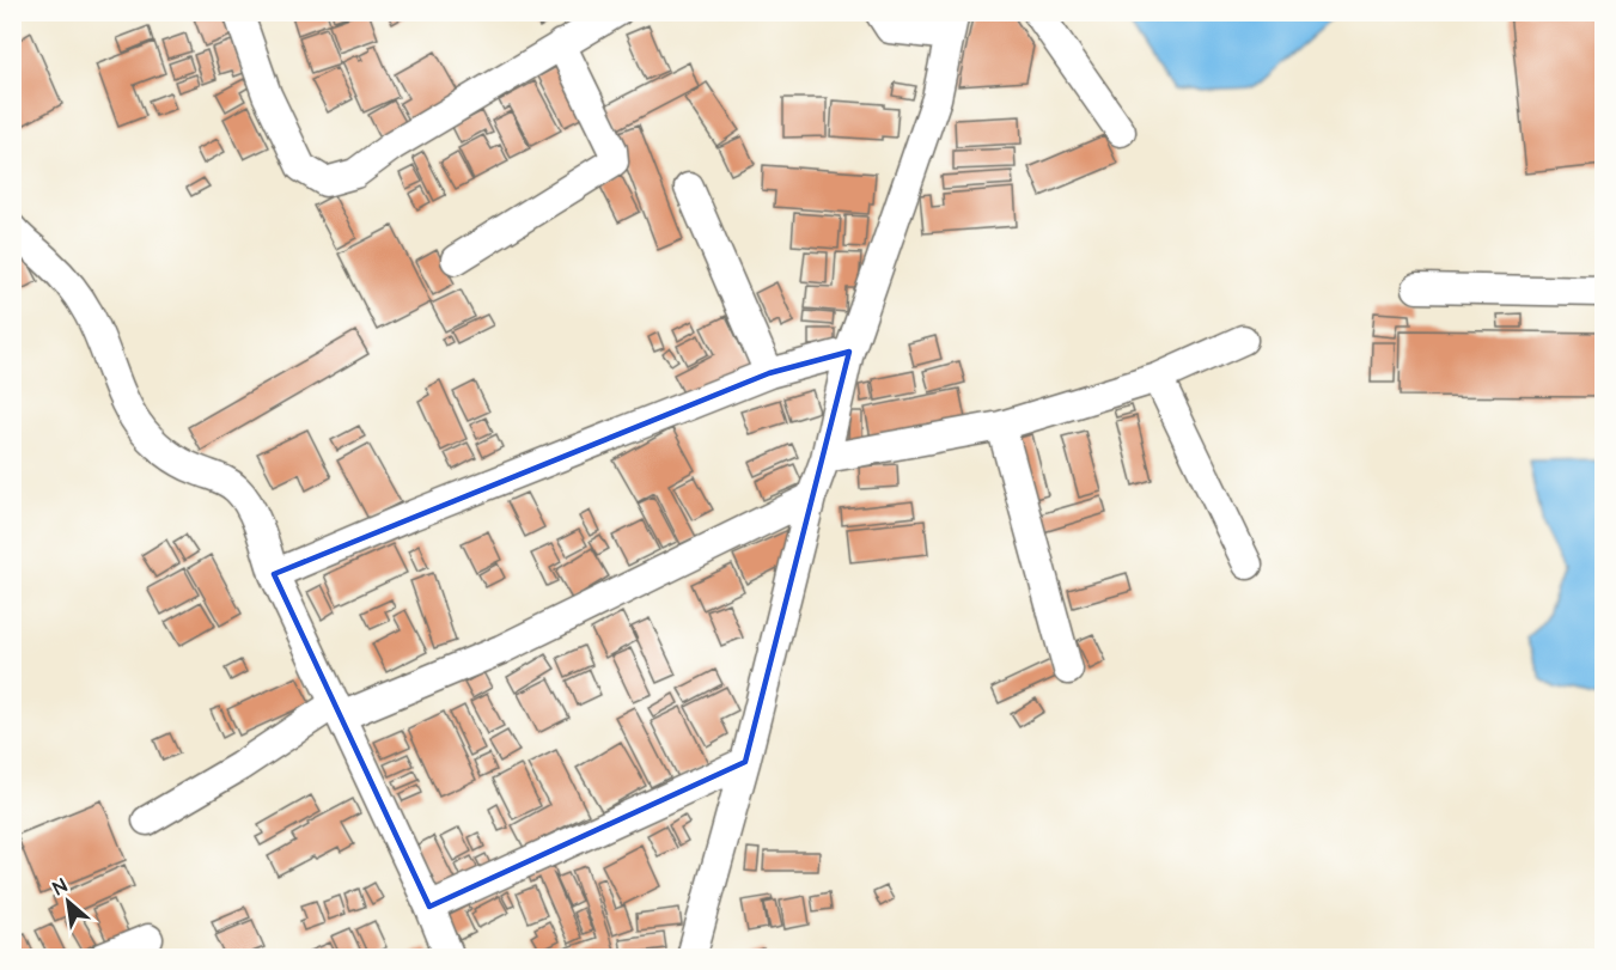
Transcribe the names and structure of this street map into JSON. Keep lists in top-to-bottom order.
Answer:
{
  "north": "top left"
}
